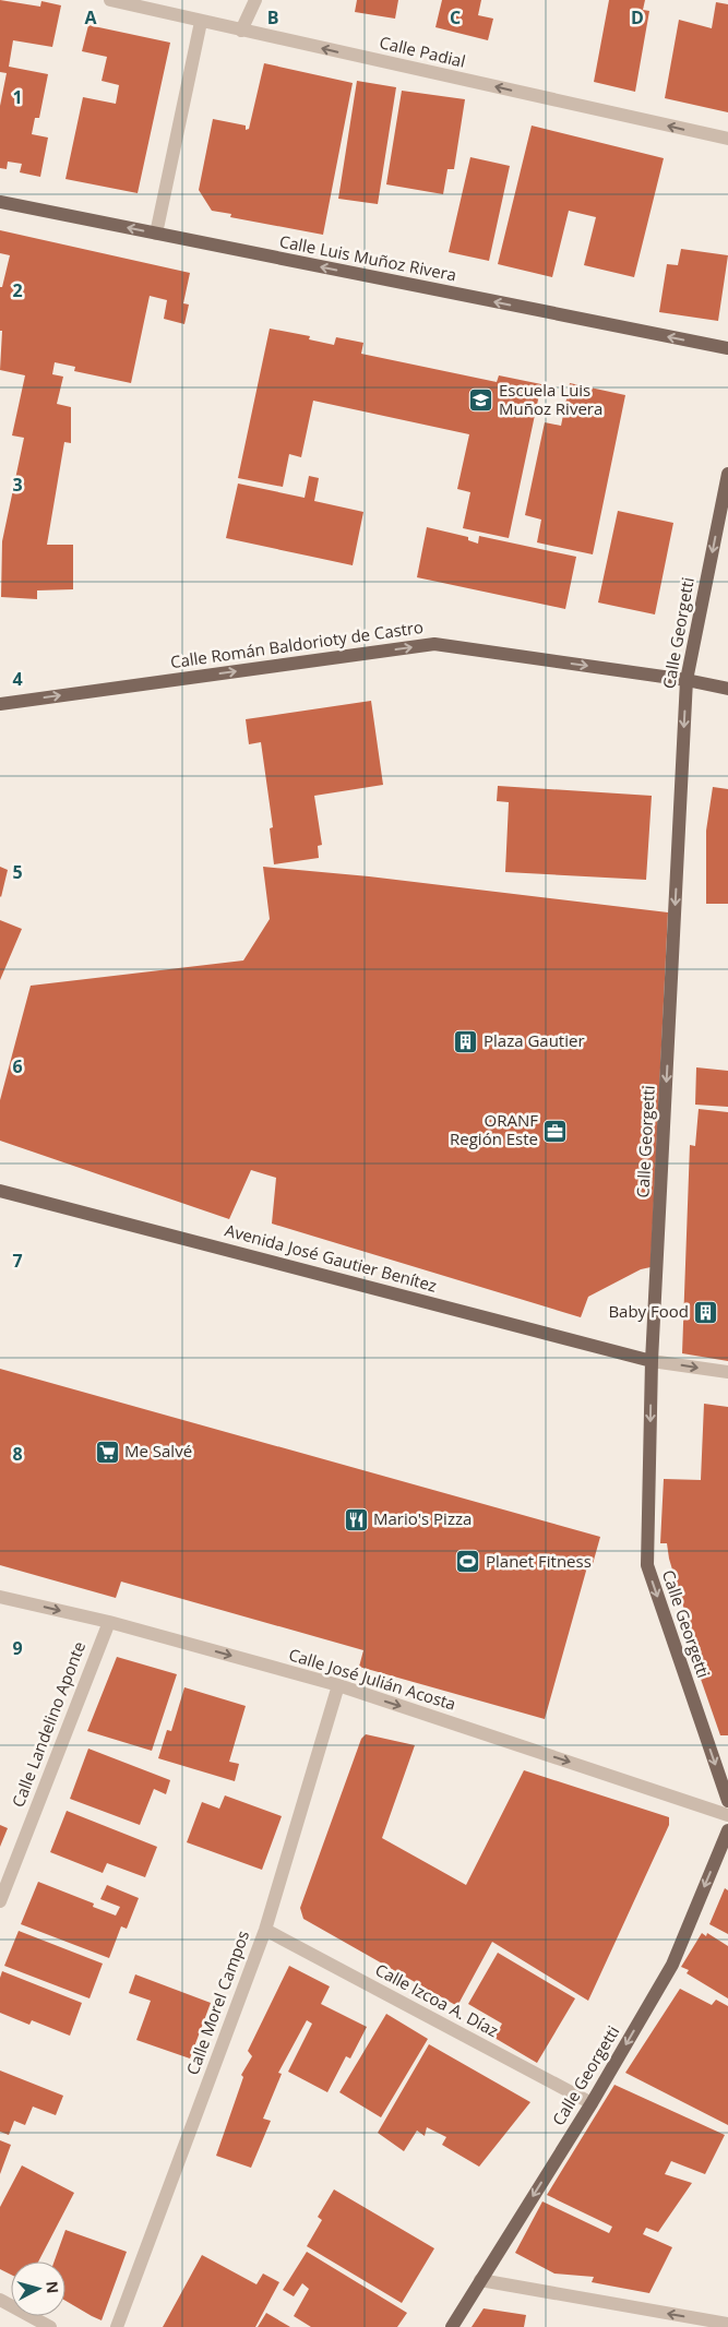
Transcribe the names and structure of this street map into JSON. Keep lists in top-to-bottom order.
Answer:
{
  "streets": {
    "main road": [
      "Calle Luis Muñoz Rivera",
      "Calle Georgetti",
      "Calle Román Baldorioty de Castro",
      "Avenida José Gautier Benítez"
    ],
    "street": [
      "Calle Padial",
      "Calle José Julián Acosta",
      "Calle Landelino Aponte",
      "Calle Izcoa A. Díaz",
      "Calle Morel Campos"
    ]
  },
  "crossings": [
    ["Calle Georgetti", "Calle Román Baldorioty de Castro"],
    ["Calle Georgetti", "Avenida José Gautier Benítez"],
    ["Calle Georgetti", "Calle Izcoa A. Díaz"],
    ["Calle José Julián Acosta", "Calle Landelino Aponte"],
    ["Calle José Julián Acosta", "Calle Morel Campos"],
    ["Calle Izcoa A. Díaz", "Calle Morel Campos"]
  ],
  "one_way": [
    "Calle Padial",
    "Calle Luis Muñoz Rivera",
    "Calle Georgetti",
    "Calle Román Baldorioty de Castro",
    "Calle José Julián Acosta"
  ],
  "places": {
    "school or university": ["Escuela Luis Muñoz Rivera"],
    "building": ["Plaza Gautier", "Baby Food"],
    "office": ["ORANF Región Este"],
    "supermarket": ["Me Salvé"],
    "restaurant": ["Mario's Pizza"],
    "sports": ["Planet Fitness"]
  },
  "north": "right",
  "grid": {
    "columns": [
      "A",
      "B",
      "C",
      "D"
    ],
    "rows": [
      "1",
      "2",
      "3",
      "4",
      "5",
      "6",
      "7",
      "8",
      "9"
    ]
  }
}
